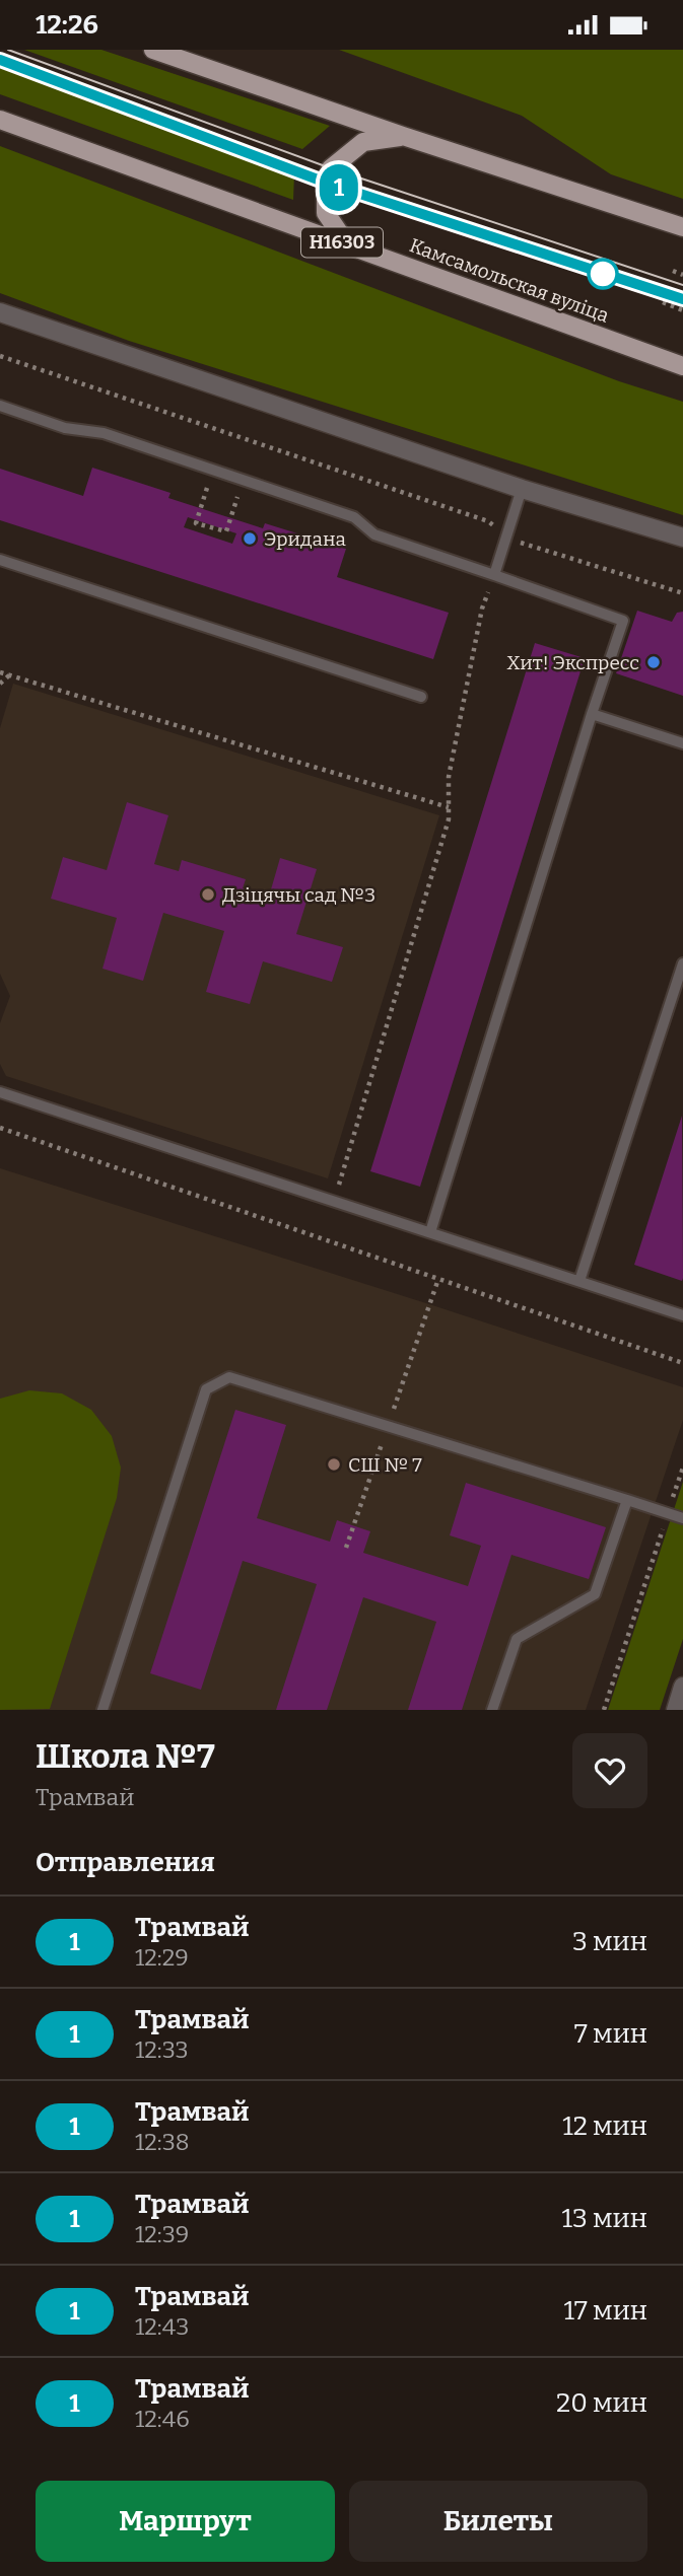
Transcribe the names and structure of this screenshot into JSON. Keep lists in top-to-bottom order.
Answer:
{
  "streets": {
    "main road": ["Н16303", "Камсамольская вуліца"]
  },
  "places": [
    "Эридана",
    "Хит! Экспресс",
    "Дзіцячы сад №3",
    "СШ № 7"
  ],
  "lines": ["tram line 1"],
  "page": {
    "status": "12:26",
    "on_map": "1",
    "heading": [
      ["Школа №7", "Трамвай"],
      "Отправления"
    ],
    "list": [
      {
        "mark": "1",
        "name": "Трамвай",
        "note": "12:29",
        "value": "3 мин"
      },
      {
        "mark": "1",
        "name": "Трамвай",
        "note": "12:33",
        "value": "7 мин"
      },
      {
        "mark": "1",
        "name": "Трамвай",
        "note": "12:38",
        "value": "12 мин"
      },
      {
        "mark": "1",
        "name": "Трамвай",
        "note": "12:39",
        "value": "13 мин"
      },
      {
        "mark": "1",
        "name": "Трамвай",
        "note": "12:43",
        "value": "17 мин"
      },
      {
        "mark": "1",
        "name": "Трамвай",
        "note": "12:46",
        "value": "20 мин"
      }
    ],
    "buttons": ["Маршрут", "Билеты"]
  }
}
